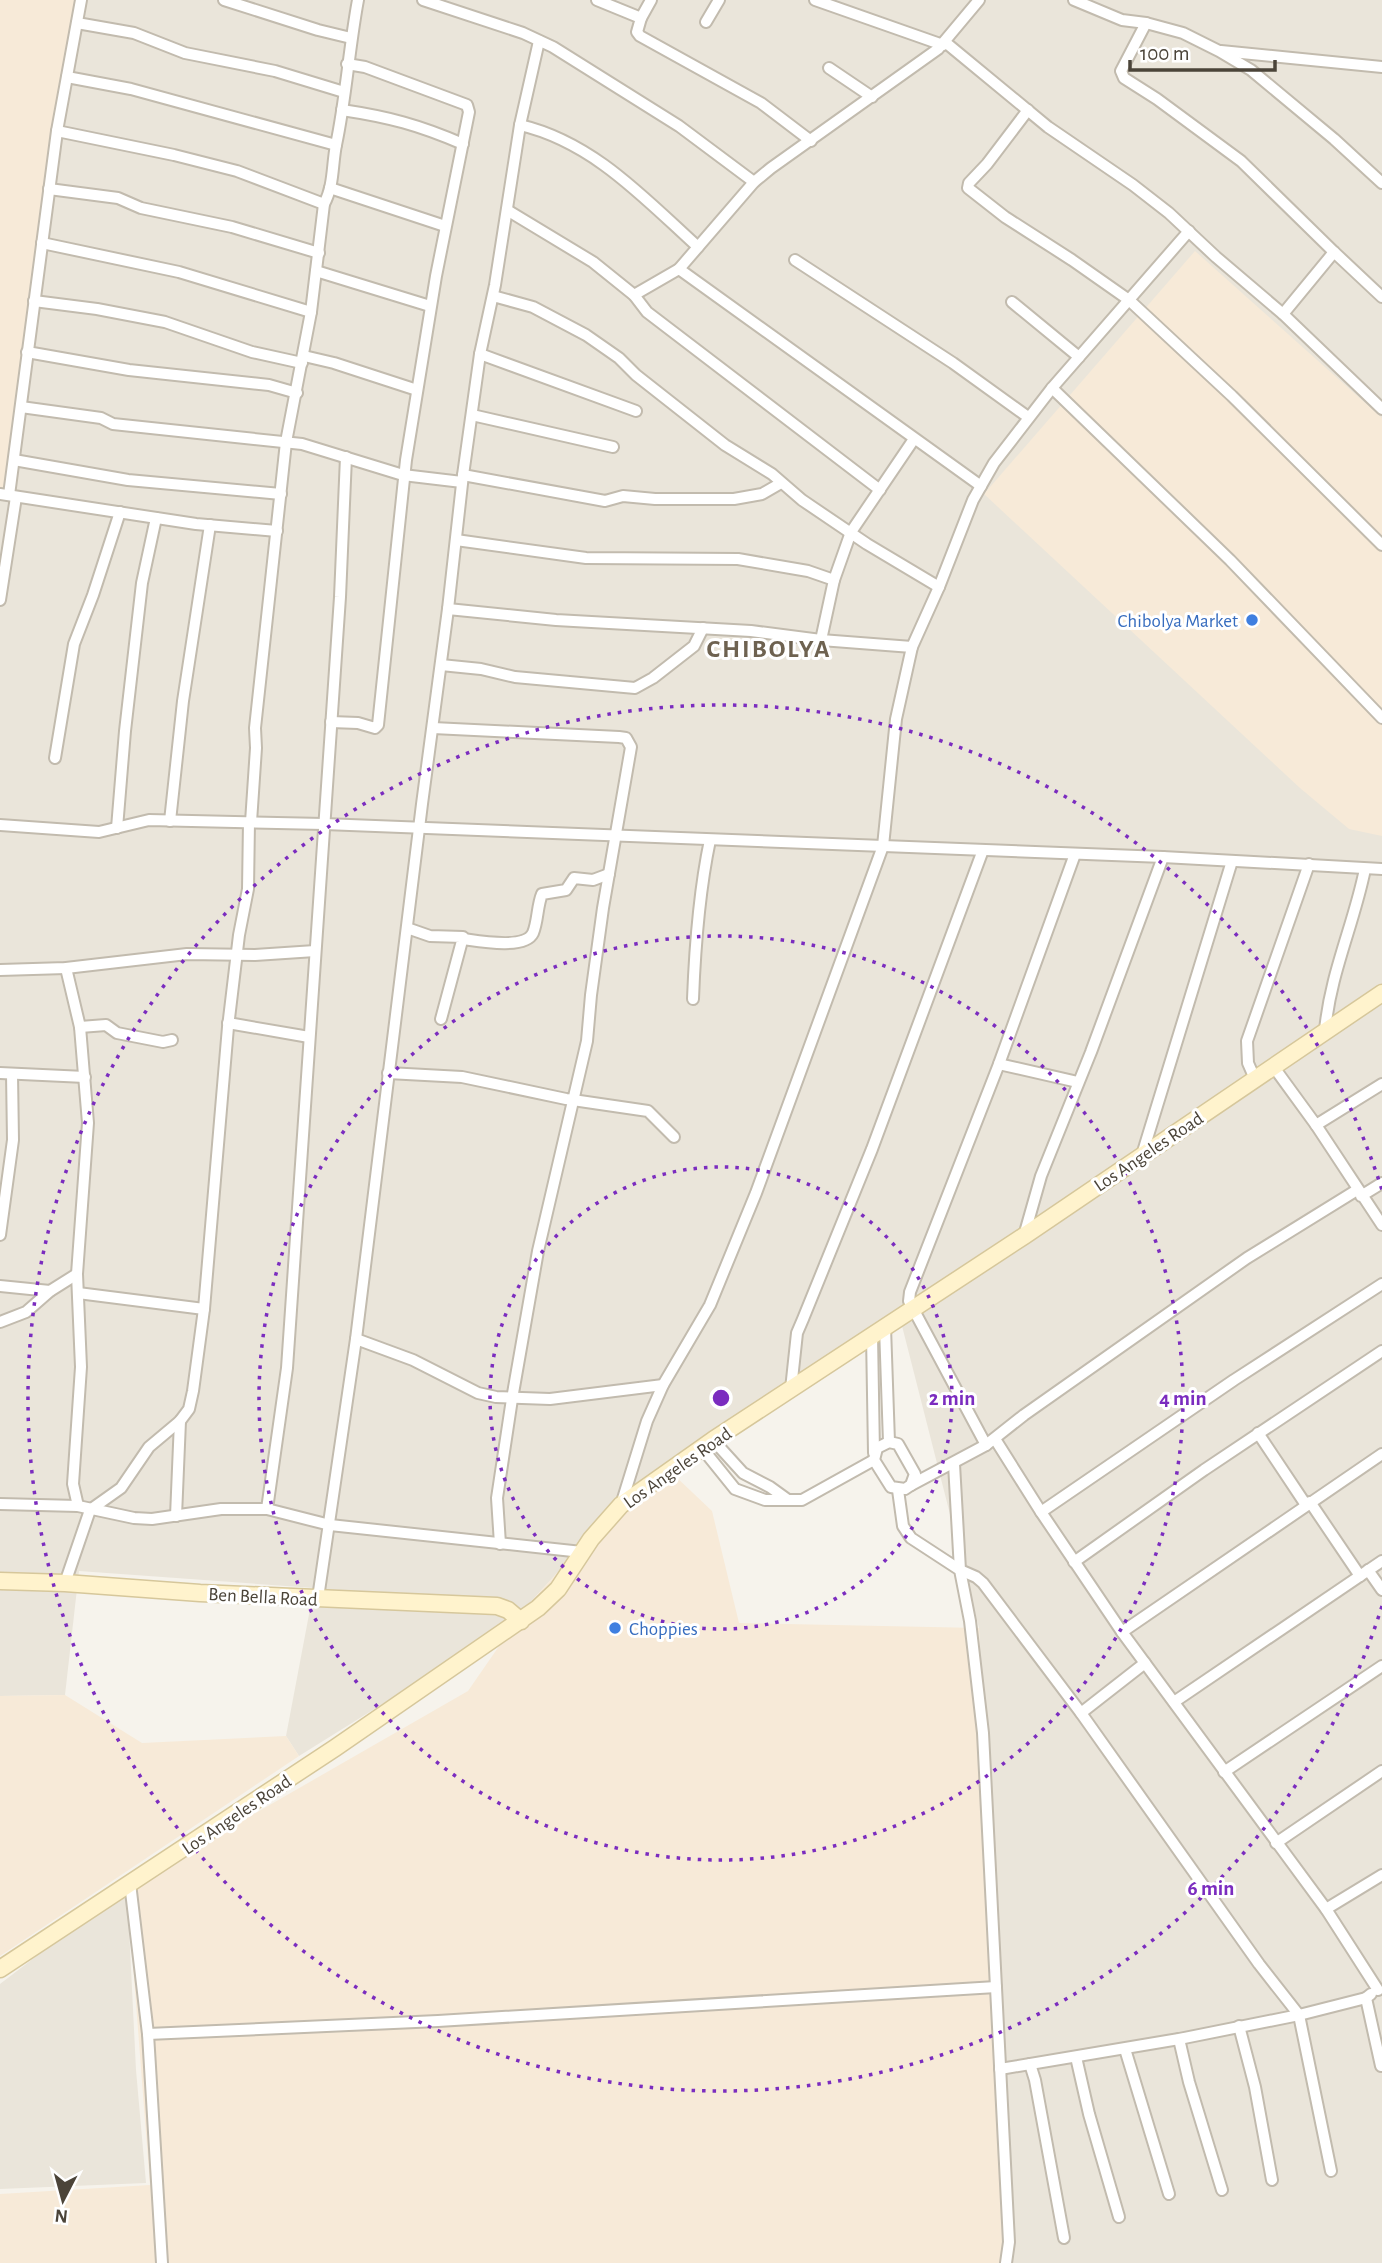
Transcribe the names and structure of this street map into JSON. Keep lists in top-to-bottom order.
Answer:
{
  "streets": {
    "main road": ["Los Angeles Road", "Ben Bella Road"]
  },
  "crossings": [
    ["Los Angeles Road", "Ben Bella Road"]
  ],
  "districts": ["CHIBOLYA"],
  "places": ["Chibolya Market", "Choppies"],
  "scale_bar": "100 m",
  "north": "bottom",
  "rings": ["2 min", "4 min", "6 min"]
}
